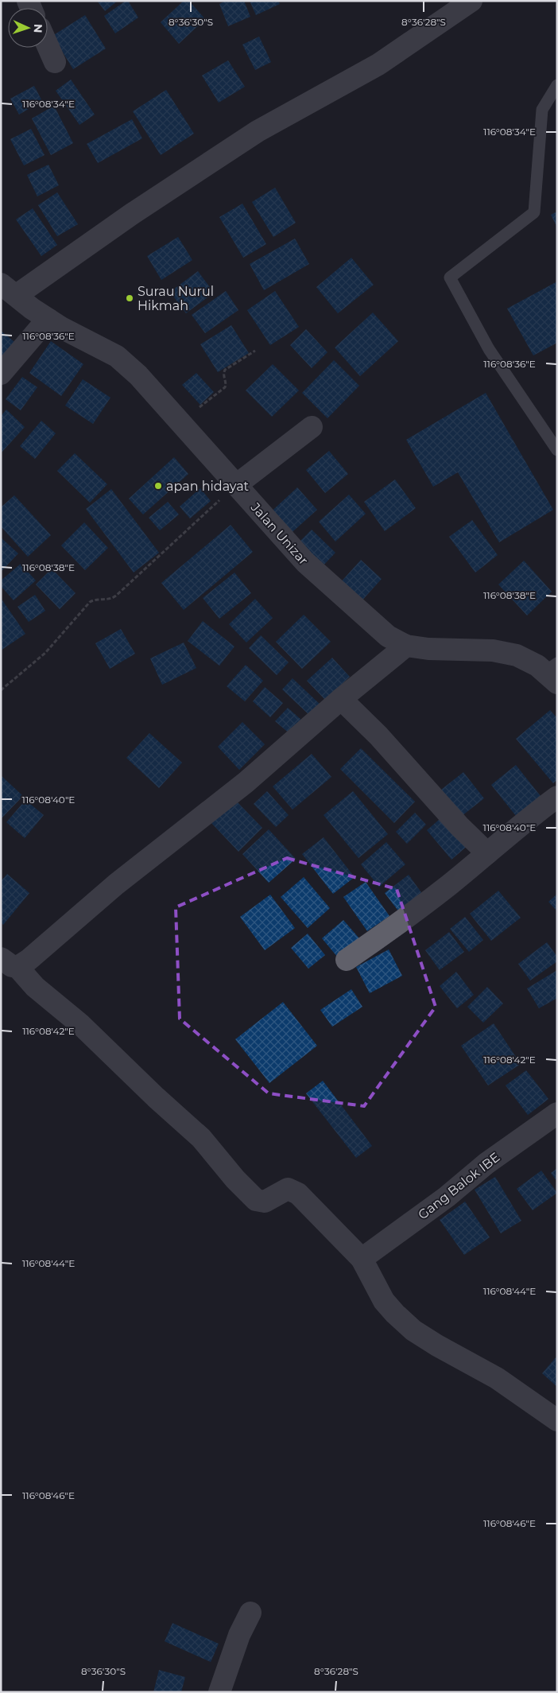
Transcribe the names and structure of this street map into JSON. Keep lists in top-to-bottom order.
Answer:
{
  "streets": {
    "street": ["Jalan Unizar", "Gang Balok IBE"]
  },
  "places": ["Surau Nurul Hikmah", "apan hidayat"],
  "north": "right",
  "coordinates": [
    "8°36'30\"S",
    "8°36'28\"S",
    "116°08'34\"E",
    "116°08'36\"E",
    "116°08'38\"E",
    "116°08'40\"E",
    "116°08'42\"E",
    "116°08'44\"E",
    "116°08'46\"E"
  ]
}
